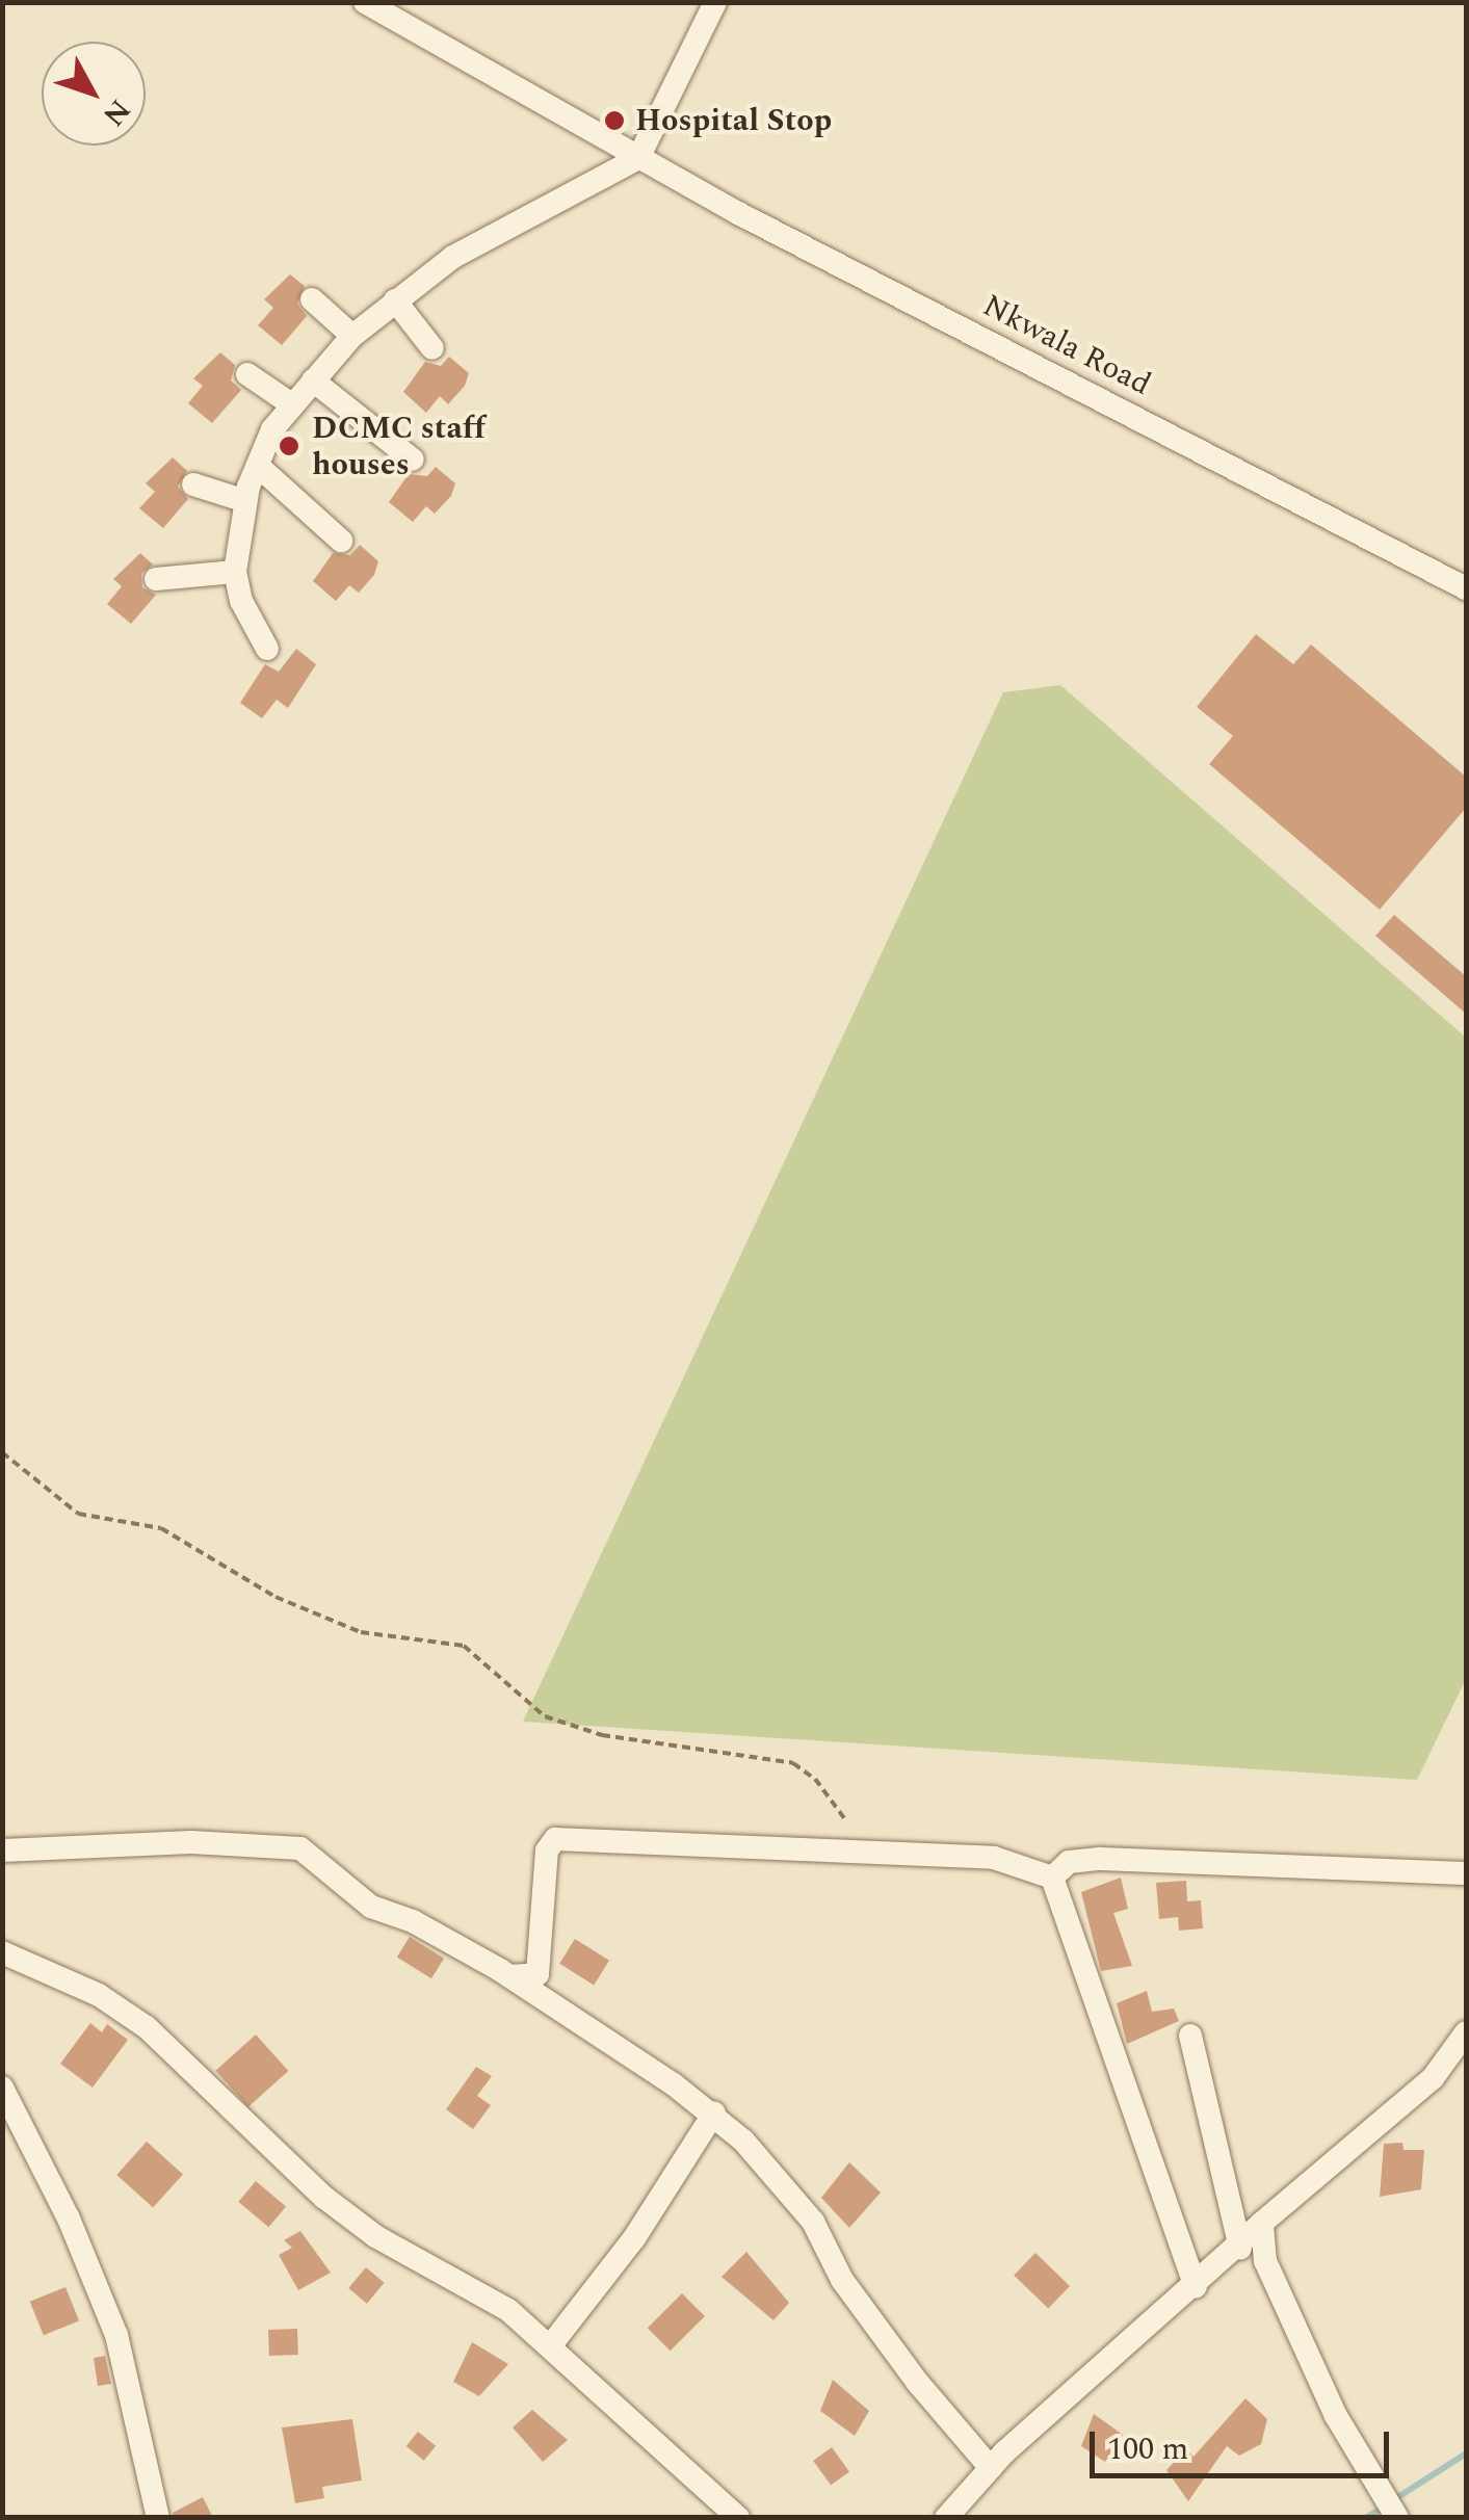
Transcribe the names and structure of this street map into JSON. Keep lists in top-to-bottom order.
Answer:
{
  "streets": {
    "street": ["Nkwala Road"]
  },
  "places": ["Hospital Stop", "DCMC staff houses"],
  "scale_bar": "100 m",
  "north": "bottom right"
}
